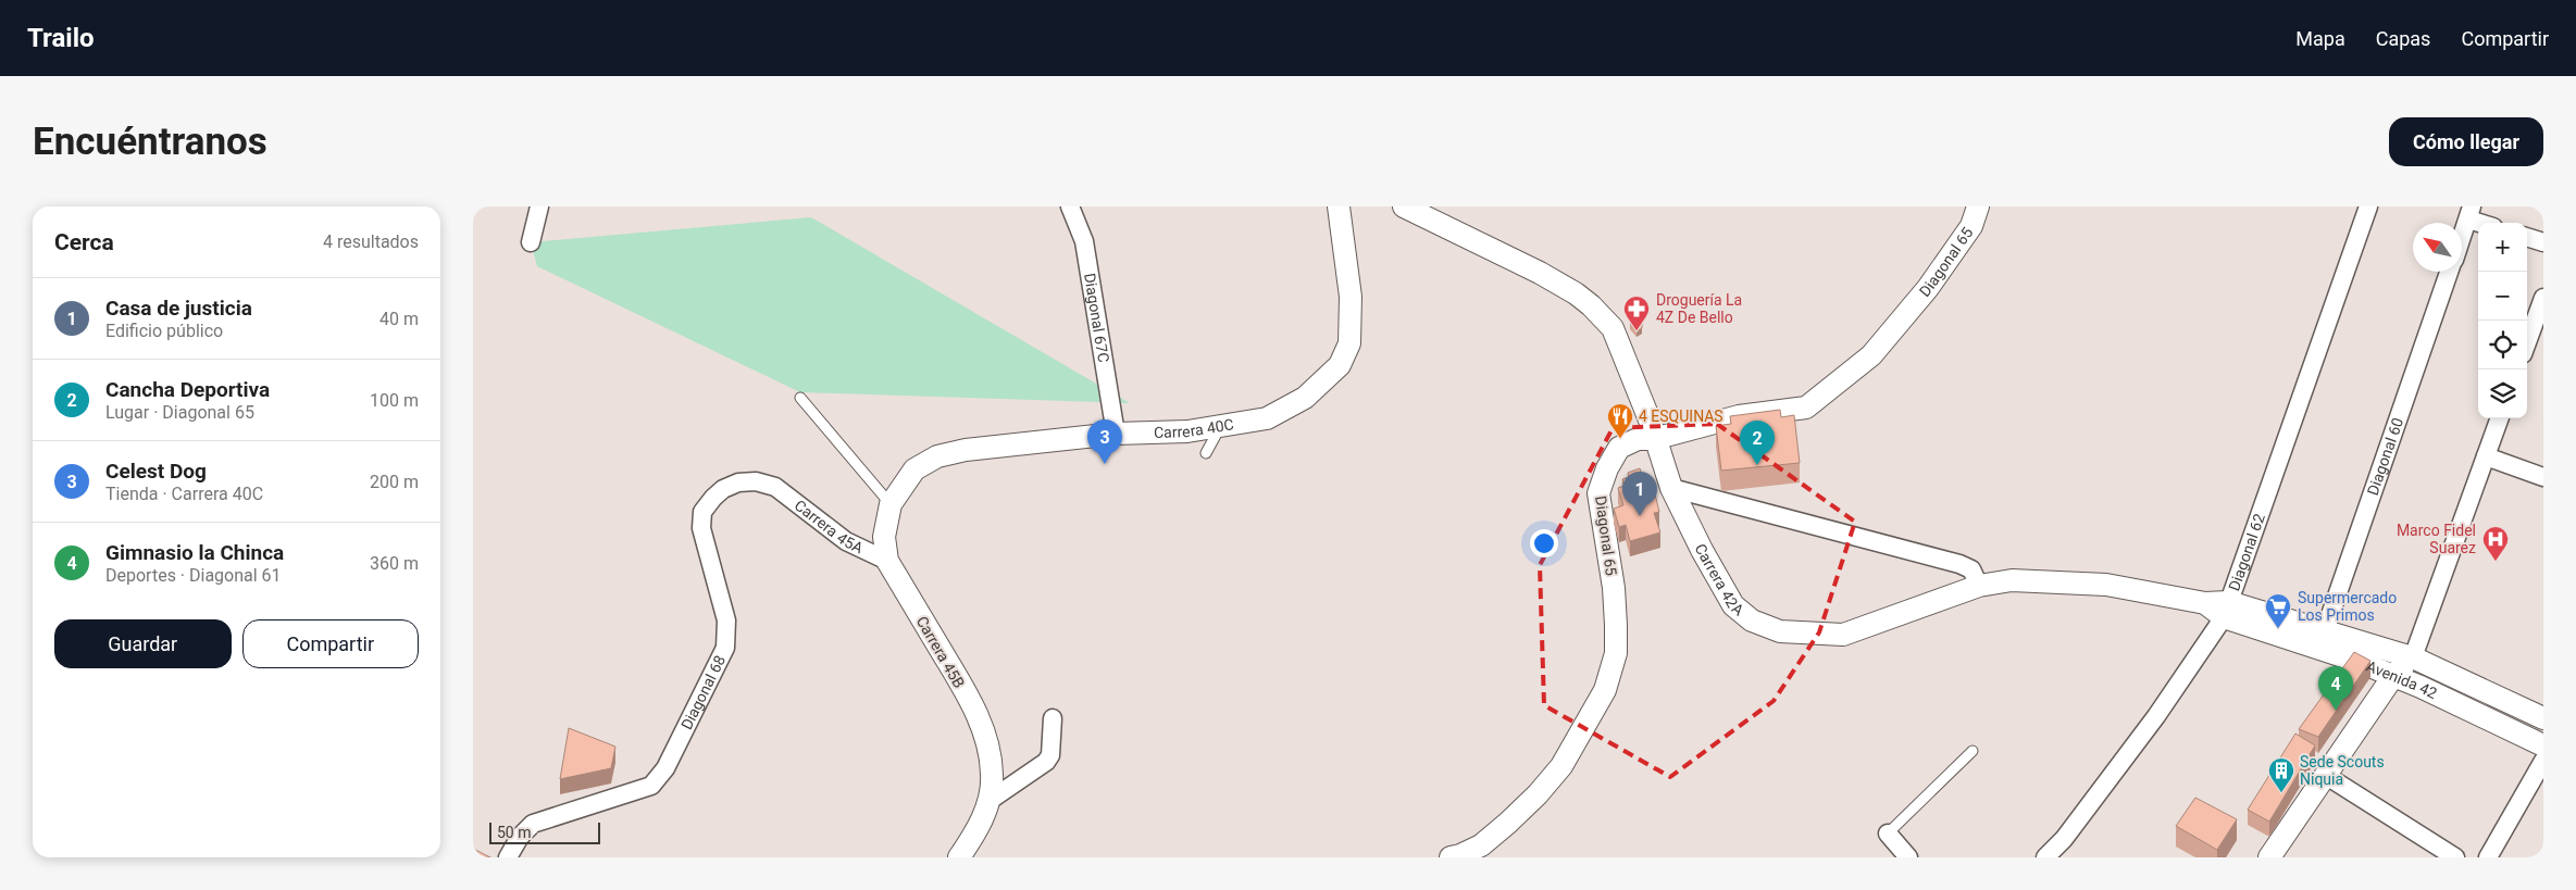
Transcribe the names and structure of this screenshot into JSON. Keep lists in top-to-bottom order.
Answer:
{
  "streets": {
    "street": [
      "Diagonal 65",
      "Diagonal 67C",
      "Carrera 40C",
      "Diagonal 60",
      "Carrera 45A",
      "Diagonal 62",
      "Carrera 42A",
      "Carrera 45B",
      "Avenida 42",
      "Diagonal 68"
    ]
  },
  "crossings": [
    ["Diagonal 65", "Carrera 42A"],
    ["Diagonal 67C", "Carrera 40C"],
    ["Carrera 40C", "Carrera 45B"],
    ["Diagonal 60", "Avenida 42"],
    ["Carrera 45A", "Carrera 45B"],
    ["Carrera 45A", "Diagonal 68"],
    ["Diagonal 62", "Carrera 42A"],
    ["Diagonal 62", "Avenida 42"],
    ["Carrera 42A", "Avenida 42"]
  ],
  "places": {
    "pharmacy": ["Droguería La 4Z De Bello"],
    "restaurant": ["4 ESQUINAS"],
    "hospital": ["Marco Fidel Suarez"],
    "supermarket": ["Supermercado Los Primos"],
    "building": ["Sede Scouts Niquia"]
  },
  "scale_bar": "50 m",
  "north": "top left",
  "page": {
    "header": "Trailo",
    "nav": ["Mapa", "Capas", "Compartir"],
    "buttons": [
      "Cómo llegar",
      ["Guardar", "Compartir"]
    ],
    "title": "Encuéntranos",
    "heading": ["Cerca", "4 resultados"],
    "map_buttons": ["+", "−"],
    "list": [
      {
        "mark": "1",
        "name": "Casa de justicia",
        "note": "Edificio público",
        "value": "40 m"
      },
      {
        "mark": "2",
        "name": "Cancha Deportiva",
        "note": "Lugar · Diagonal 65",
        "value": "100 m"
      },
      {
        "mark": "3",
        "name": "Celest Dog",
        "note": "Tienda · Carrera 40C",
        "value": "200 m"
      },
      {
        "mark": "4",
        "name": "Gimnasio la Chinca",
        "note": "Deportes · Diagonal 61",
        "value": "360 m"
      }
    ],
    "pins": [
      "3",
      "2",
      "1",
      "4"
    ],
    "scale": "50 m"
  }
}
